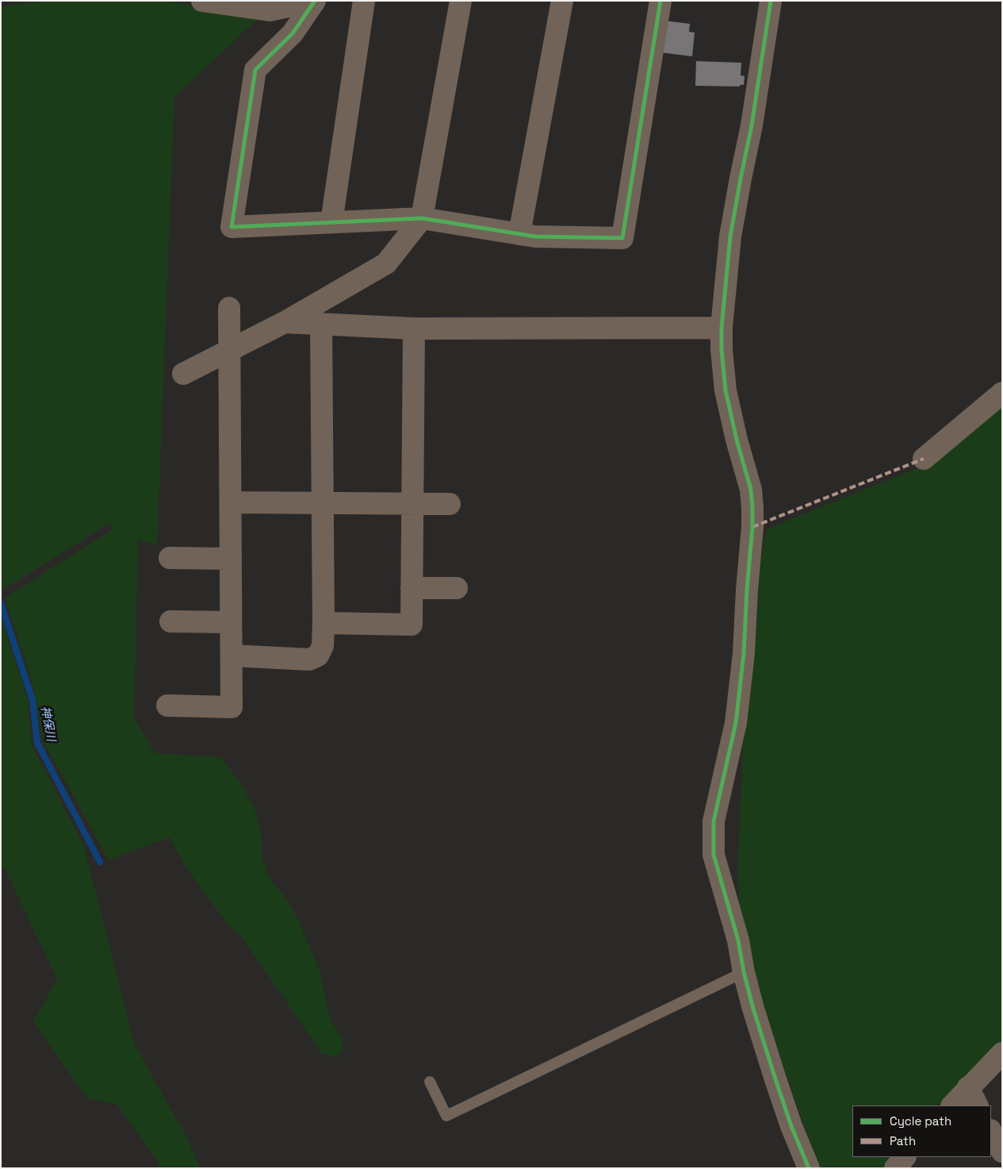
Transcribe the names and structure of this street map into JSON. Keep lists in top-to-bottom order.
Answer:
{
  "water": ["神保川"],
  "legend": ["Cycle path", "Path"]
}
